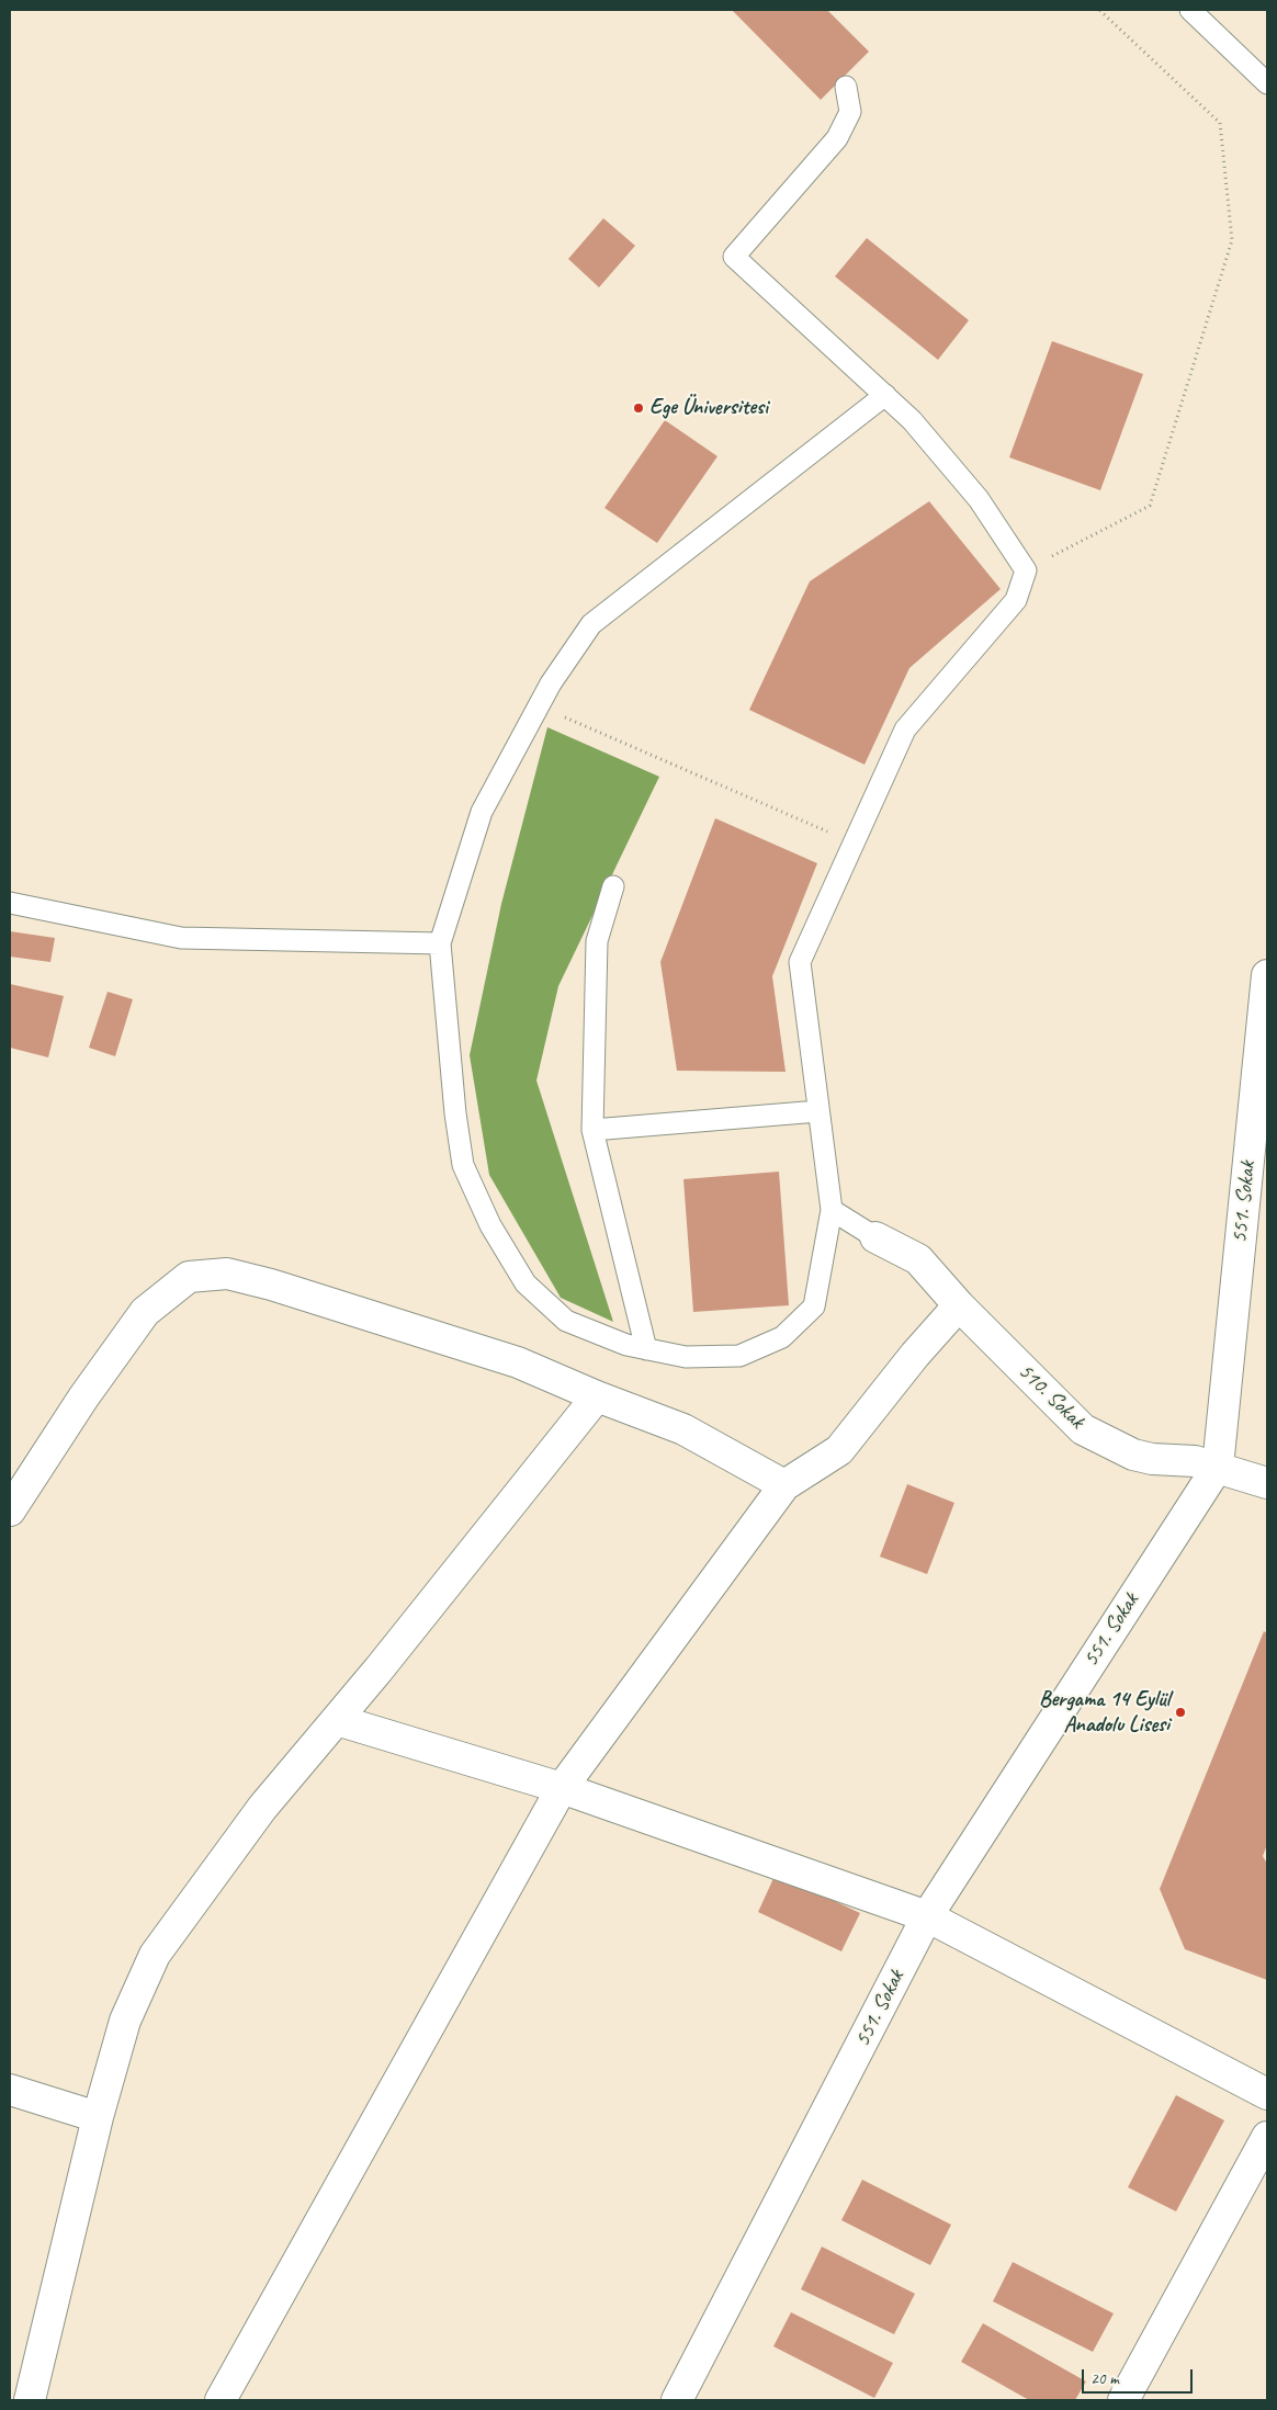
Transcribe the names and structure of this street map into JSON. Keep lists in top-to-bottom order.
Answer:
{
  "streets": {
    "street": ["551. Sokak", "510. Sokak"]
  },
  "crossings": [
    ["551. Sokak", "510. Sokak"]
  ],
  "places": ["Ege Üniversitesi", "Bergama 14 Eylül Anadolu Lisesi"],
  "scale_bar": "20 m"
}
